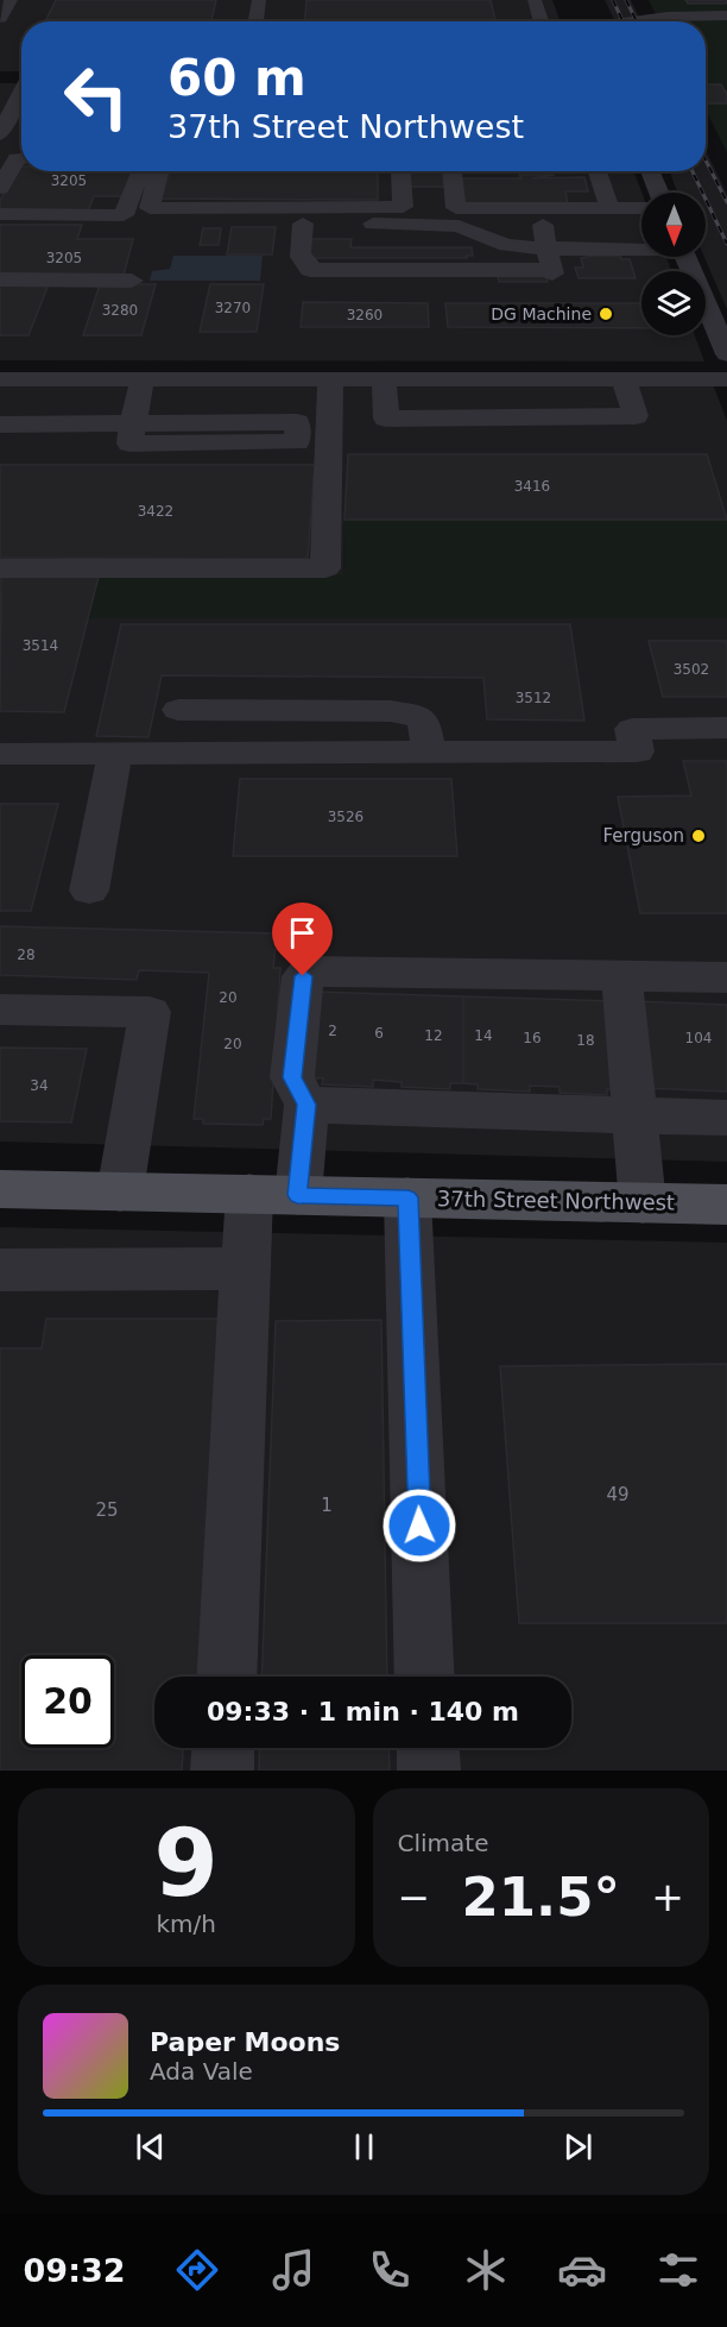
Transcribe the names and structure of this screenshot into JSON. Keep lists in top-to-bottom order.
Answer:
{
  "streets": {
    "main road": ["37th Street Northwest"]
  },
  "places": ["DG Machine", "Ferguson"],
  "house_numbers": [
    "3205",
    "3205",
    "3270",
    "3280",
    "3260",
    "3416",
    "3422",
    "3514",
    "3502",
    "3512",
    "3526",
    "28",
    "20",
    "2",
    "6",
    "12",
    "14",
    "16",
    "104",
    "18",
    "20",
    "34",
    "49",
    "1",
    "25"
  ],
  "north": "bottom",
  "page": {
    "turn": ["60 m", "37th Street Northwest"],
    "limit": "20",
    "trip": "09:33 · 1 min · 140 m",
    "tile": [
      ["9", "km/h"],
      "Climate"
    ],
    "heat": ["−", "21.5°", "+"],
    "song": ["Paper Moons", "Ada Vale"],
    "tabs": "09:32"
  }
}
